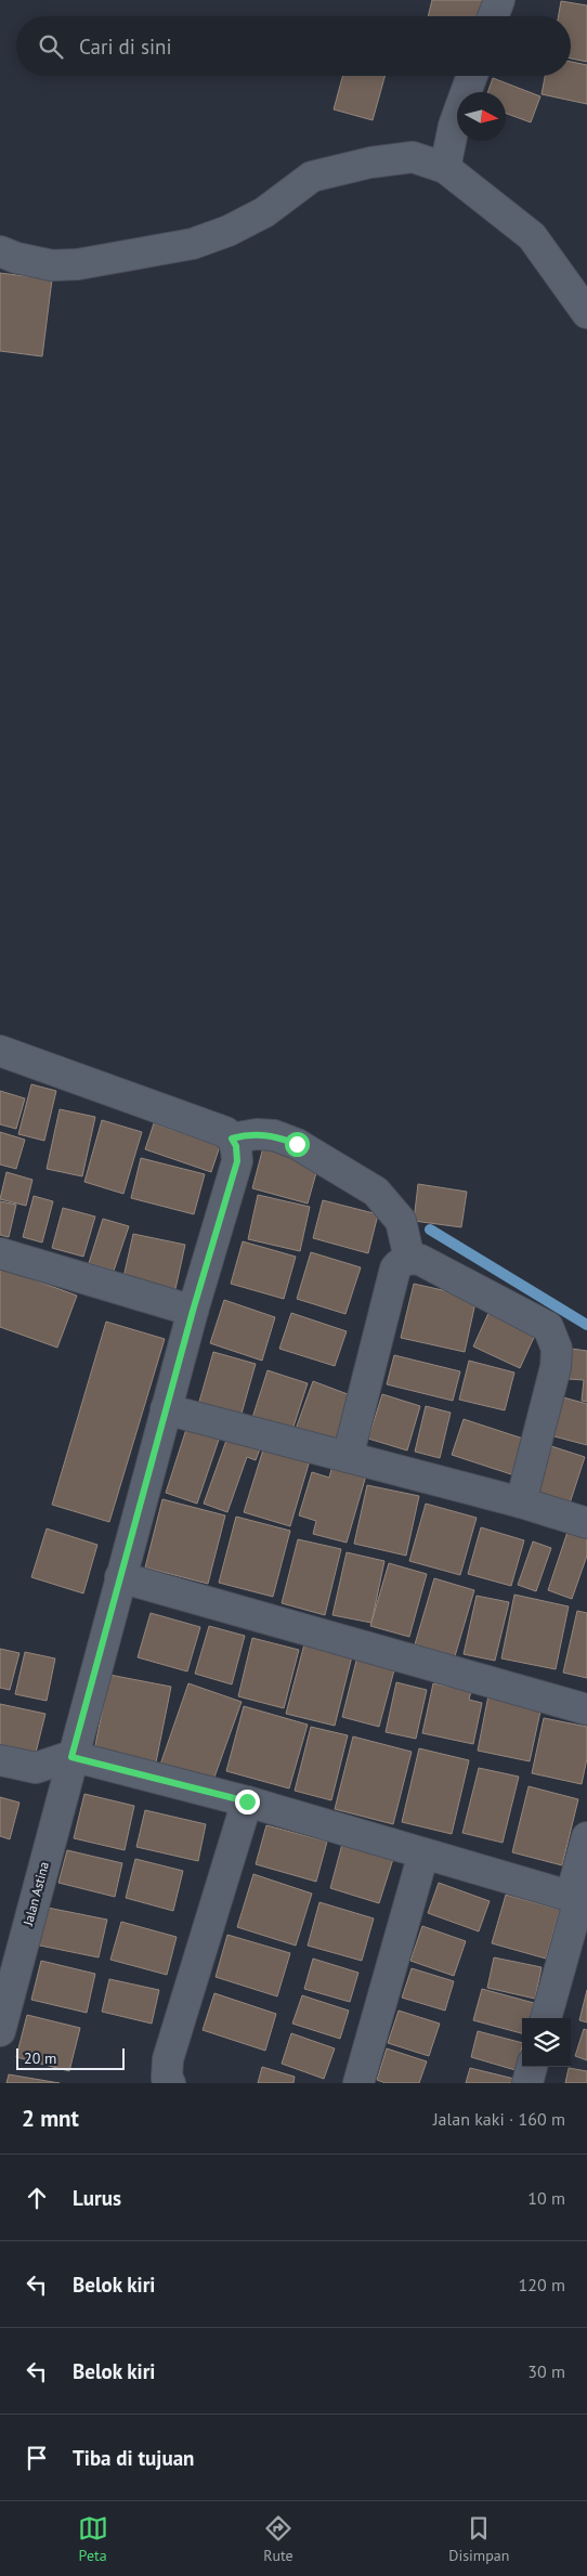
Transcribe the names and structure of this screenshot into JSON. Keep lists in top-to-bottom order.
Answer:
{
  "streets": {
    "street": ["Jalan Astina"]
  },
  "scale_bar": "20 m",
  "north": "right",
  "page": {
    "search": "Cari di sini",
    "scale": "20 m",
    "heading": ["2 mnt", "Jalan kaki · 160 m"],
    "list": [
      ["Lurus", "10 m"],
      ["Belok kiri", "120 m"],
      ["Belok kiri", "30 m"],
      "Tiba di tujuan"
    ],
    "nav": ["Peta", "Rute", "Disimpan"]
  }
}
